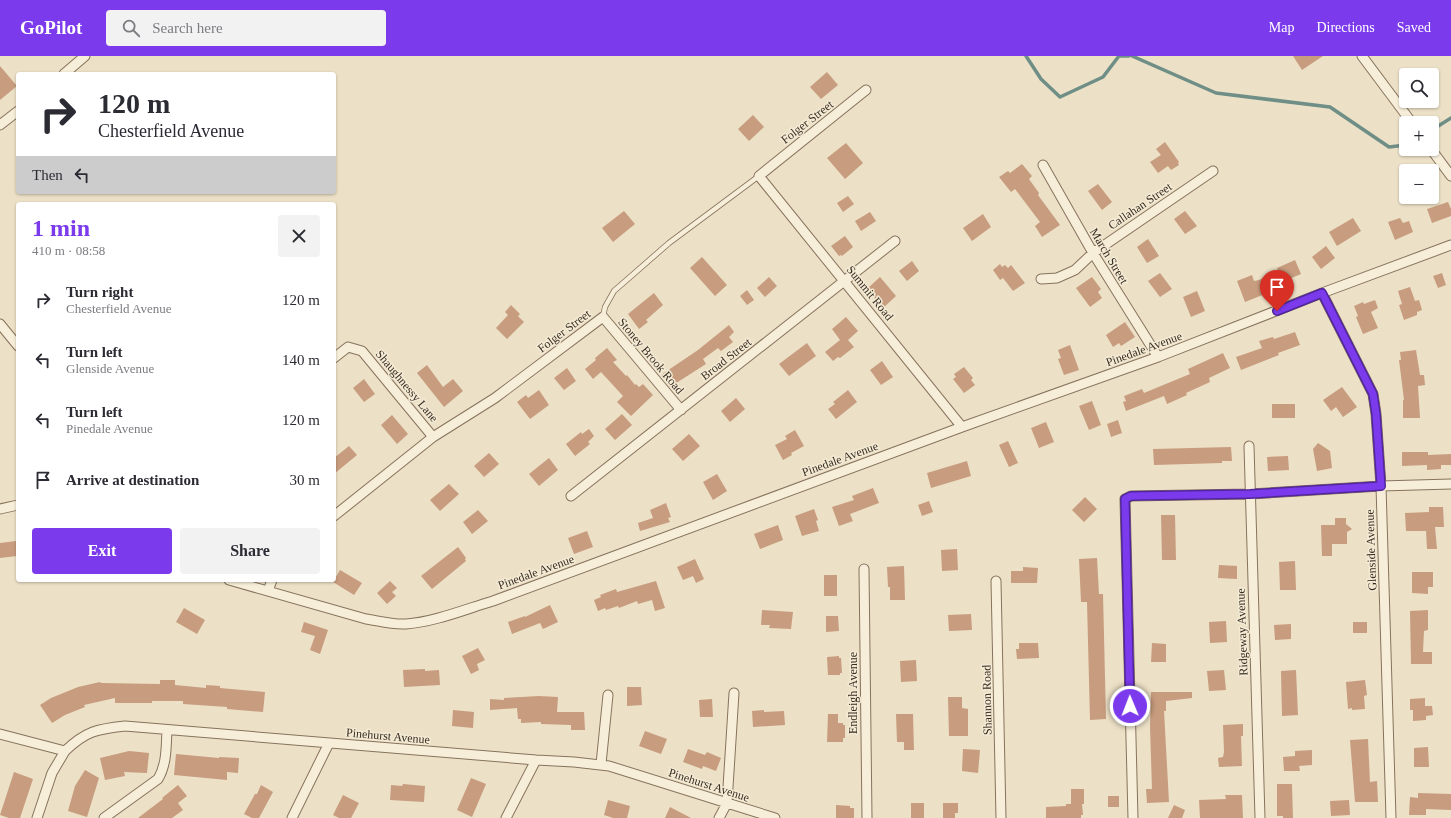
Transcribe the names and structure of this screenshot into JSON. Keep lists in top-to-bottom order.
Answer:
{
  "streets": {
    "street": [
      "Folger Street",
      "Callahan Street",
      "March Street",
      "Summit Road",
      "Pinedale Avenue",
      "Stoney Brook Road",
      "Broad Street",
      "Shaughnessy Lane",
      "Glenside Avenue",
      "Ridgeway Avenue",
      "Endleigh Avenue",
      "Shannon Road",
      "Pinehurst Avenue"
    ]
  },
  "crossings": [
    ["Folger Street", "Summit Road"],
    ["Folger Street", "Stoney Brook Road"],
    ["Folger Street", "Shaughnessy Lane"],
    ["Callahan Street", "March Street"],
    ["March Street", "Pinedale Avenue"],
    ["Summit Road", "Pinedale Avenue"],
    ["Summit Road", "Broad Street"],
    ["Pinedale Avenue", "Glenside Avenue"],
    ["Stoney Brook Road", "Broad Street"]
  ],
  "page": {
    "header": "GoPilot",
    "search": "Search here",
    "nav": ["Map", "Directions", "Saved"],
    "map_buttons": ["+", "−"],
    "turn": ["120 m", "Chesterfield Avenue"],
    "then": "Then",
    "heading": ["1 min", "410 m · 08:58"],
    "list": [
      {
        "name": "Turn right",
        "note": "Chesterfield Avenue",
        "value": "120 m"
      },
      {
        "name": "Turn left",
        "note": "Glenside Avenue",
        "value": "140 m"
      },
      {
        "name": "Turn left",
        "note": "Pinedale Avenue",
        "value": "120 m"
      },
      {
        "name": "Arrive at destination",
        "value": "30 m"
      }
    ],
    "buttons": ["Exit", "Share"]
  }
}
